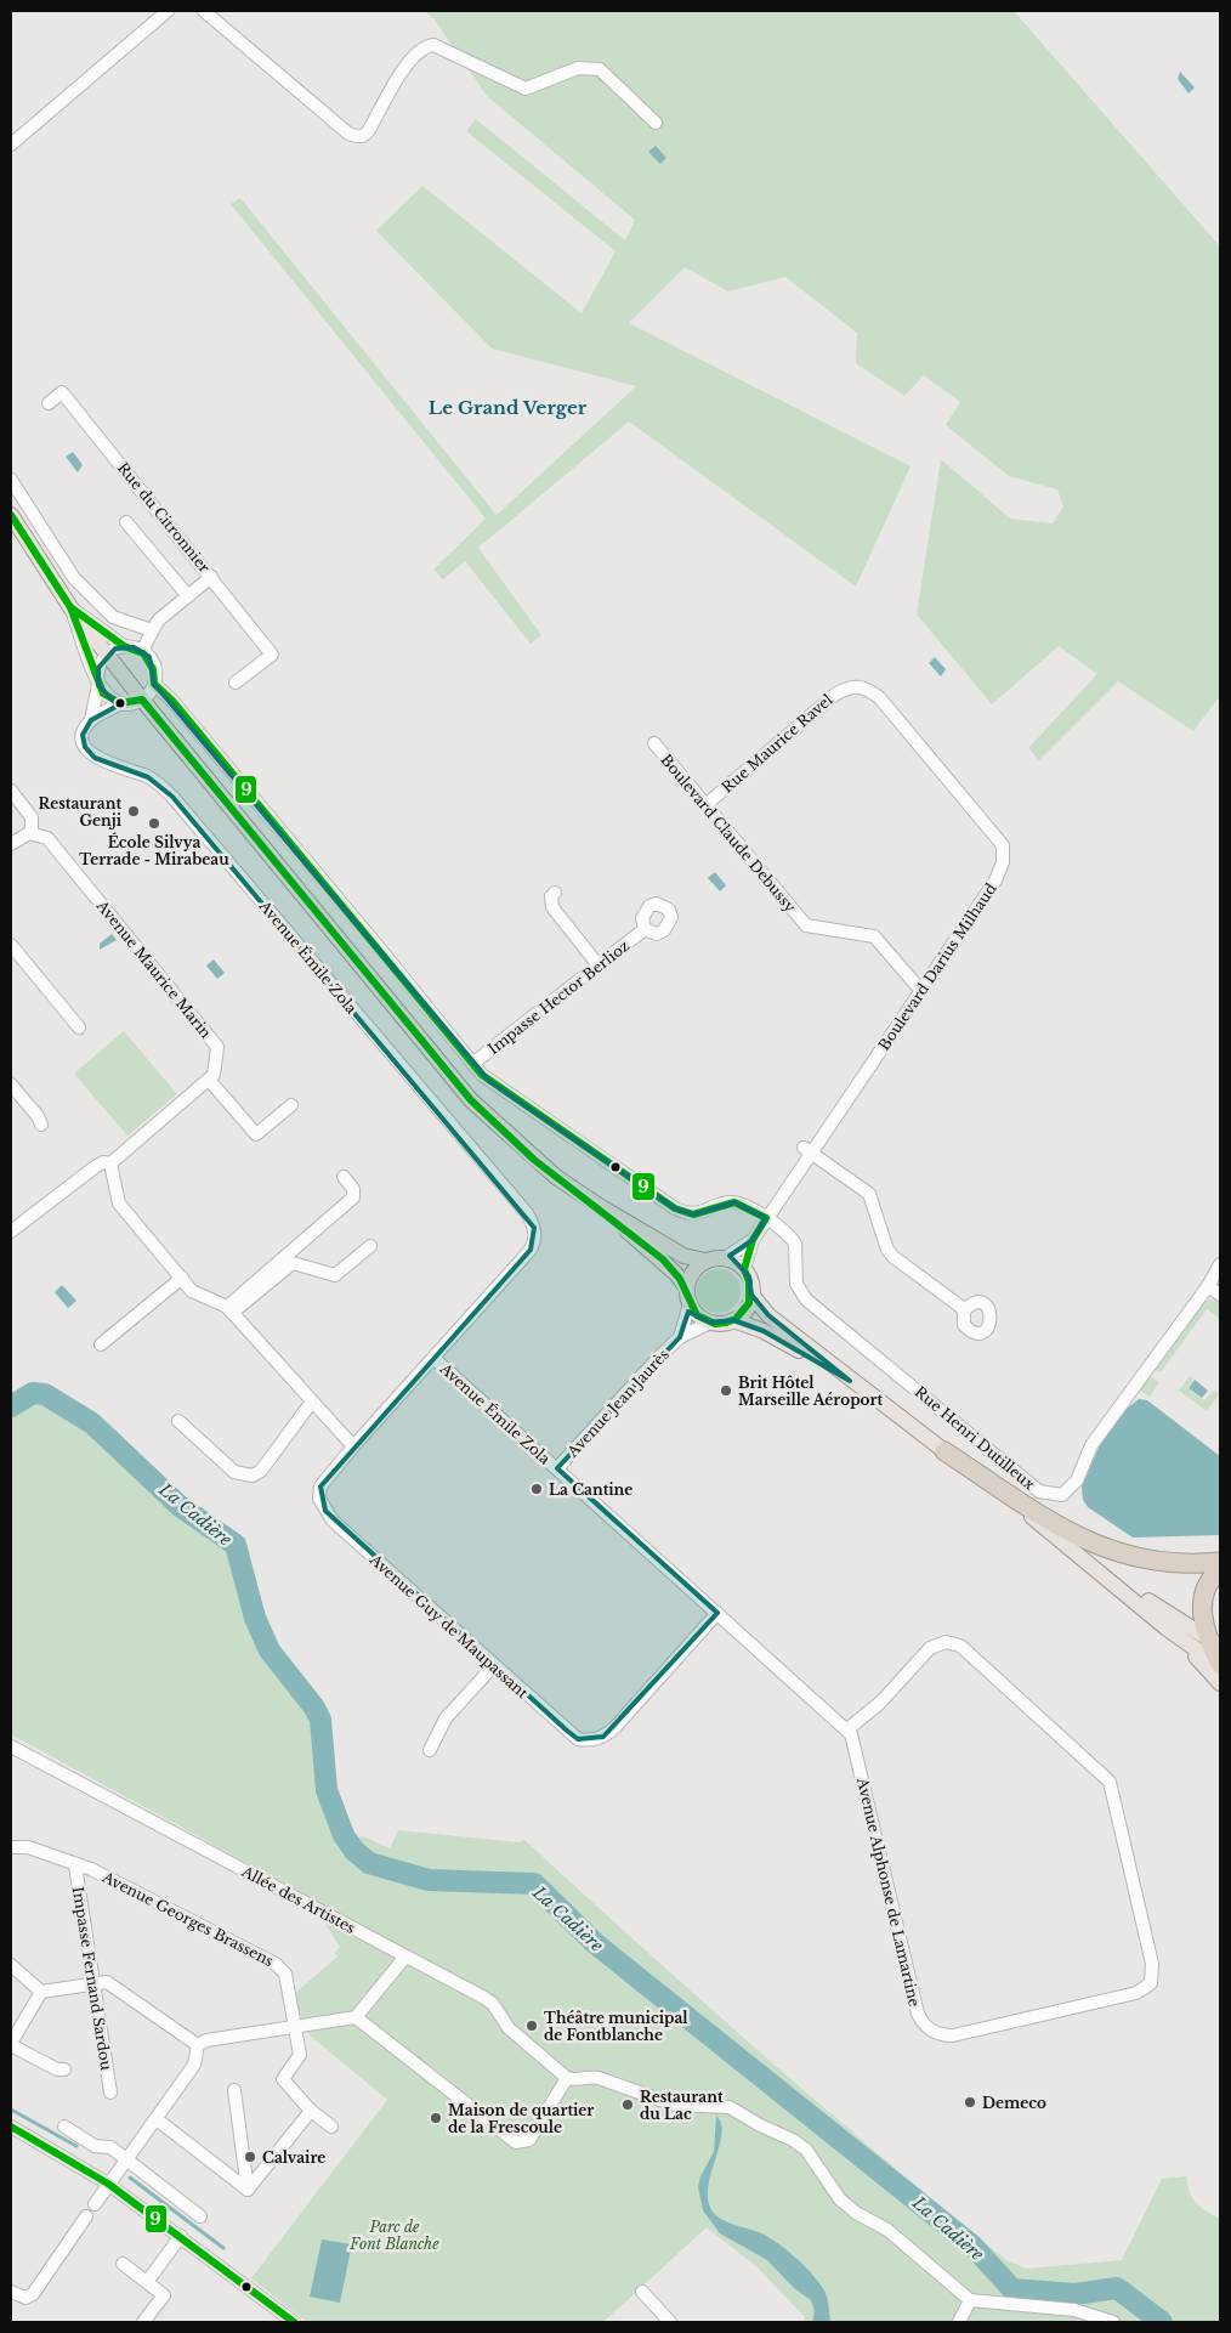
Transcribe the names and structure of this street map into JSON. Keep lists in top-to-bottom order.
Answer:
{
  "streets": {
    "street": [
      "Rue du Citronnier",
      "Rue Maurice Ravel",
      "Boulevard Claude Debussy",
      "Avenue Émile Zola",
      "Boulevard Darius Milhaud",
      "Avenue Maurice Marin",
      "Impasse Hector Berlioz",
      "Avenue Jean Jaurès",
      "Rue Henri Dutilleux",
      "Avenue Guy de Maupassant",
      "Avenue Alphonse de Lamartine",
      "Allée des Artistes",
      "Avenue Georges Brassens",
      "Impasse Fernand Sardou"
    ]
  },
  "crossings": [
    ["Rue Maurice Ravel", "Boulevard Claude Debussy"],
    ["Rue Maurice Ravel", "Boulevard Darius Milhaud"],
    ["Boulevard Claude Debussy", "Boulevard Darius Milhaud"],
    ["Avenue Émile Zola", "Avenue Jean Jaurès"],
    ["Avenue Émile Zola", "Avenue Guy de Maupassant"],
    ["Avenue Émile Zola", "Avenue Alphonse de Lamartine"],
    ["Boulevard Darius Milhaud", "Avenue Jean Jaurès"],
    ["Boulevard Darius Milhaud", "Rue Henri Dutilleux"],
    ["Avenue Jean Jaurès", "Avenue Alphonse de Lamartine"],
    ["Avenue Guy de Maupassant", "Avenue Alphonse de Lamartine"],
    ["Avenue Georges Brassens", "Impasse Fernand Sardou"]
  ],
  "districts": ["Le Grand Verger"],
  "water": ["La Cadière"],
  "parks": ["Parc de Font Blanche"],
  "places": [
    "Restaurant Genji",
    "École Silvya Terrade - Mirabeau",
    "Brit Hôtel Marseille Aéroport",
    "La Cantine",
    "Théâtre municipal de Fontblanche",
    "Demeco",
    "Restaurant du Lac",
    "Maison de quartier de la Frescoule",
    "Calvaire"
  ],
  "lines": ["transit line 9"]
}
